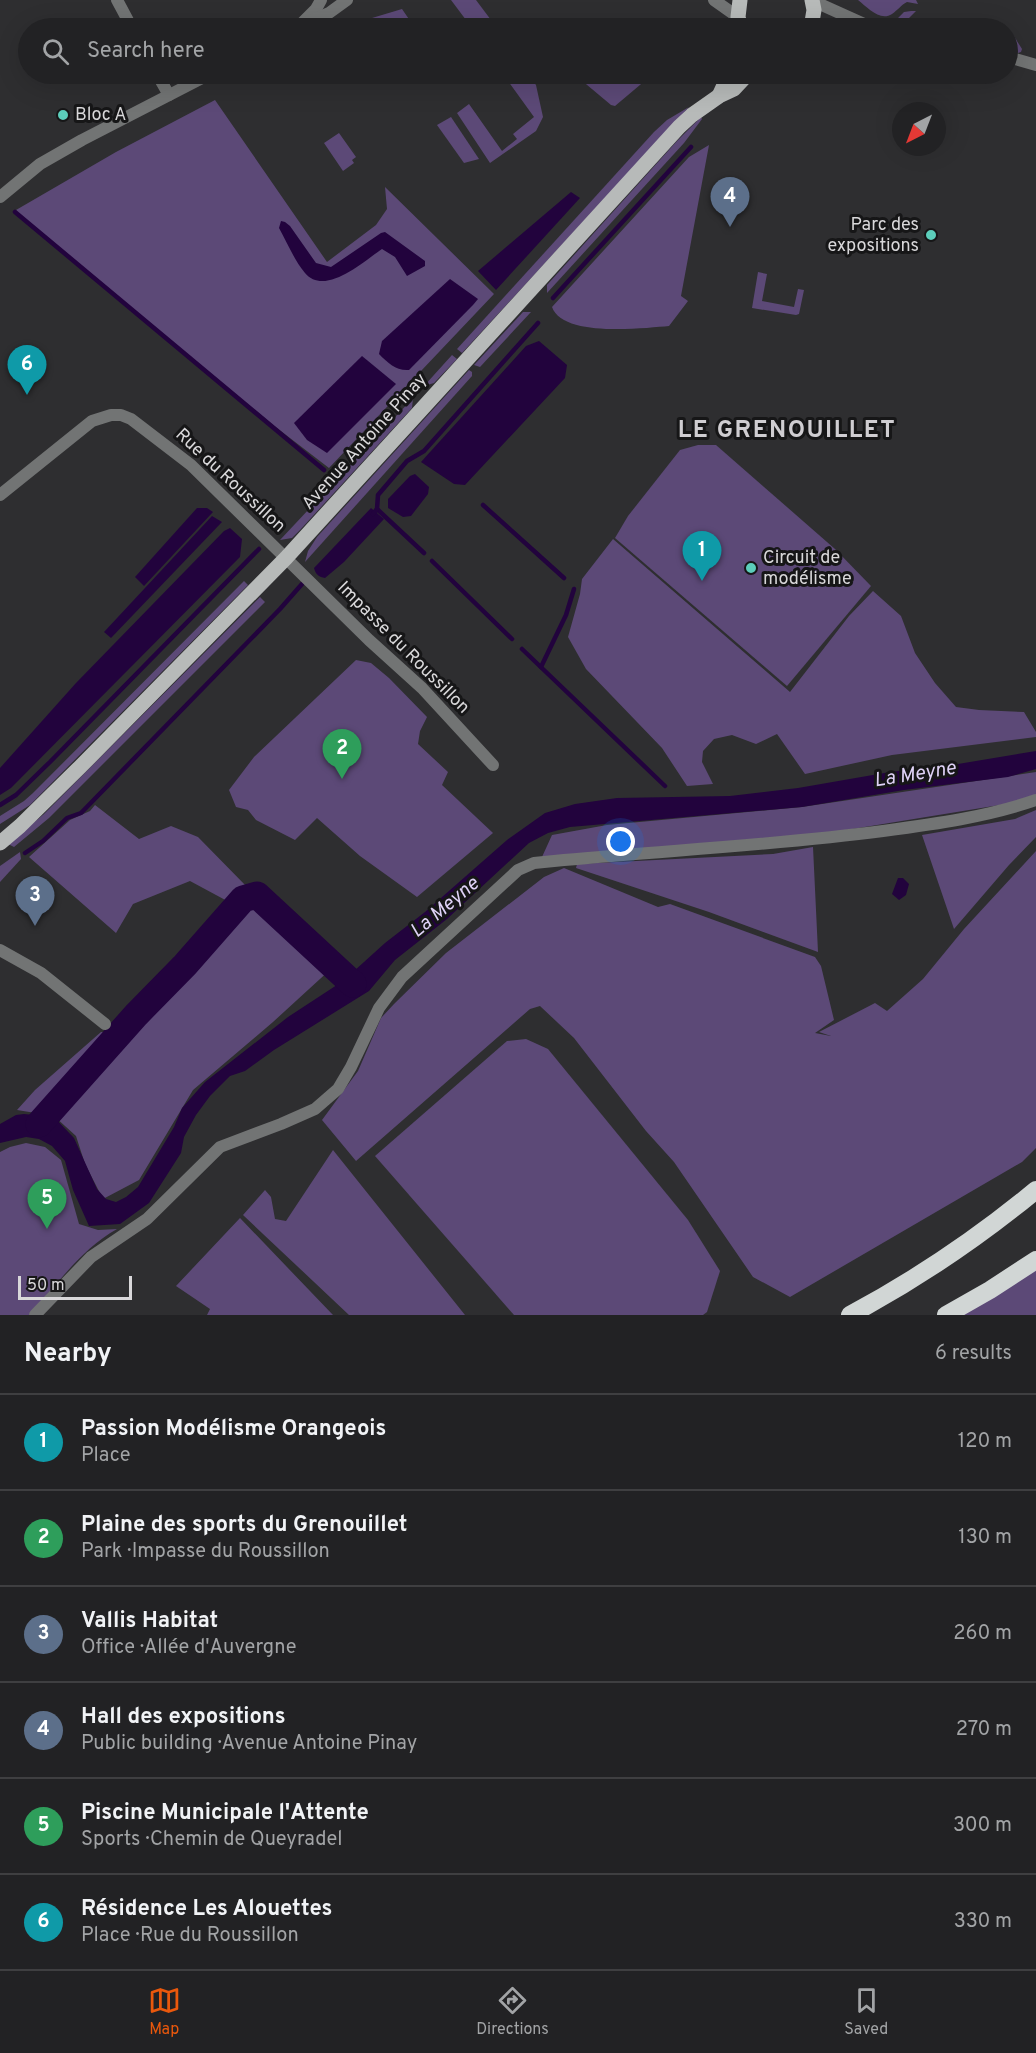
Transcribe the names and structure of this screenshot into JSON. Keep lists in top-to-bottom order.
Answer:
{
  "streets": {
    "main road": ["Avenue Antoine Pinay"],
    "street": ["Rue du Roussillon", "Impasse du Roussillon"]
  },
  "crossings": [
    ["Avenue Antoine Pinay", "Rue du Roussillon"],
    ["Avenue Antoine Pinay", "Impasse du Roussillon"],
    ["Rue du Roussillon", "Impasse du Roussillon"]
  ],
  "districts": ["LE GRENOUILLET"],
  "water": ["La Meyne"],
  "places": ["Bloc A", "Parc des expositions", "Circuit de modélisme"],
  "scale_bar": "50 m",
  "north": "bottom left",
  "page": {
    "search": "Search here",
    "pins": [
      "4",
      "6",
      "1",
      "2",
      "3",
      "5"
    ],
    "scale": "50 m",
    "heading": ["Nearby", "6 results"],
    "list": [
      {
        "mark": "1",
        "name": "Passion Modélisme Orangeois",
        "note": "Place",
        "value": "120 m"
      },
      {
        "mark": "2",
        "name": "Plaine des sports du Grenouillet",
        "note": "Park · Impasse du Roussillon",
        "value": "130 m"
      },
      {
        "mark": "3",
        "name": "Vallis Habitat",
        "note": "Office · Allée d'Auvergne",
        "value": "260 m"
      },
      {
        "mark": "4",
        "name": "Hall des expositions",
        "note": "Public building · Avenue Antoine Pinay",
        "value": "270 m"
      },
      {
        "mark": "5",
        "name": "Piscine Municipale l'Attente",
        "note": "Sports · Chemin de Queyradel",
        "value": "300 m"
      },
      {
        "mark": "6",
        "name": "Résidence Les Alouettes",
        "note": "Place · Rue du Roussillon",
        "value": "330 m"
      }
    ],
    "nav": ["Map", "Directions", "Saved"]
  }
}
